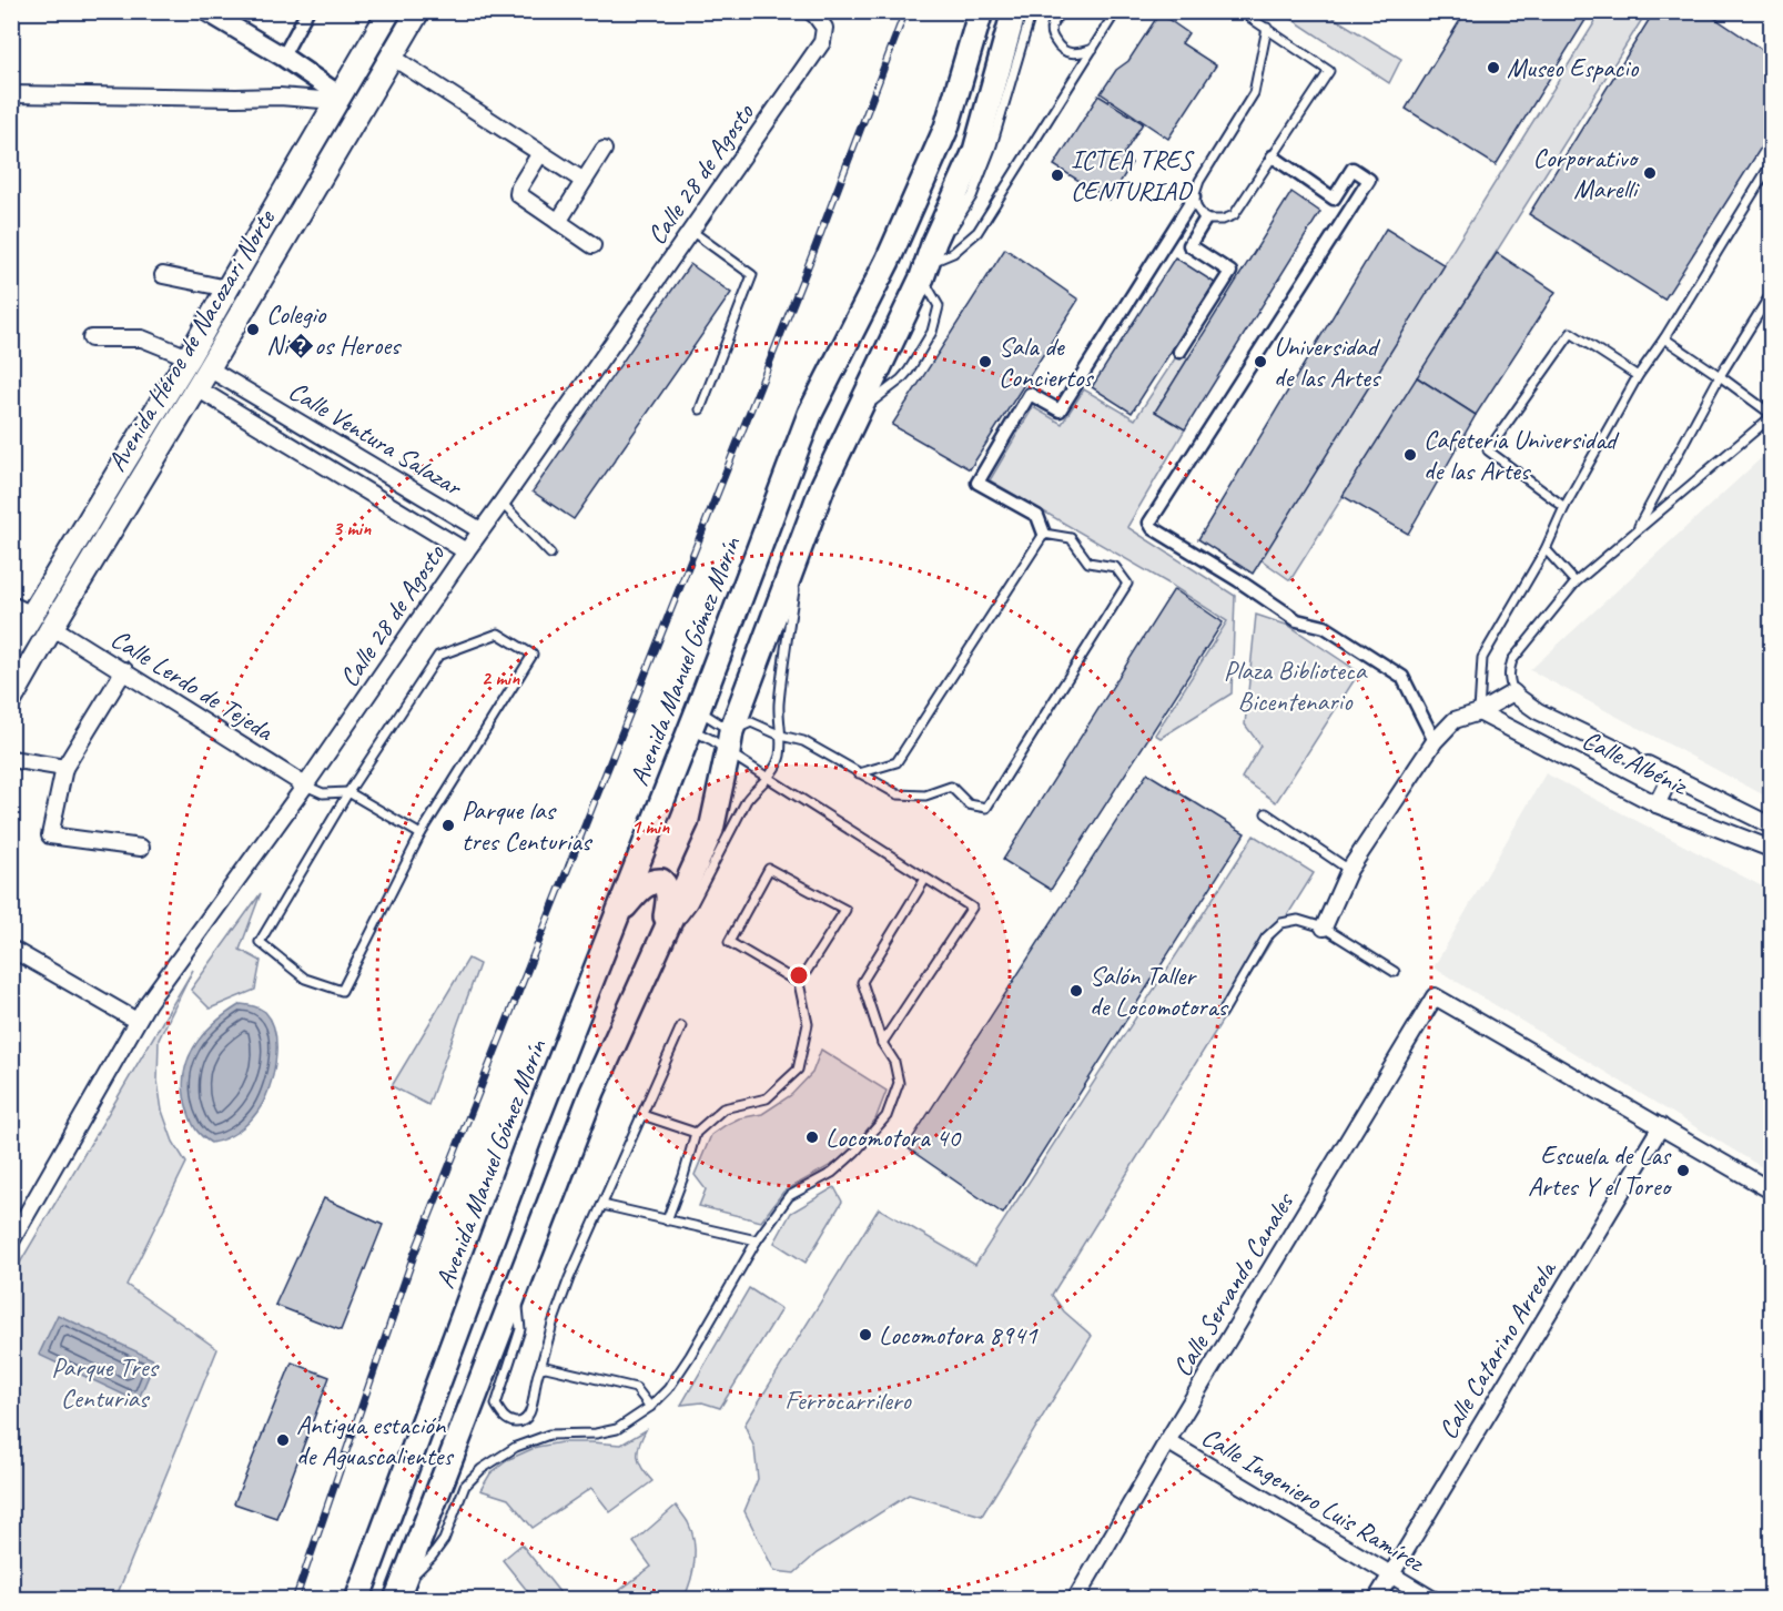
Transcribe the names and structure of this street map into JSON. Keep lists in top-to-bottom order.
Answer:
{
  "streets": {
    "main road": ["Avenida Héroe de Nacozari Norte", "Avenida Manuel Gómez Morín"],
    "street": [
      "Calle 28 de Agosto",
      "Calle Ventura Salazar",
      "Calle Lerdo de Tejeda",
      "Calle Albéniz",
      "Calle Servando Canales",
      "Calle Catarino Arreola",
      "Calle Ingeniero Luis Ramírez"
    ]
  },
  "crossings": [
    ["Calle 28 de Agosto", "Calle Ventura Salazar"],
    ["Calle 28 de Agosto", "Calle Lerdo de Tejeda"],
    ["Avenida Héroe de Nacozari Norte", "Calle Ventura Salazar"],
    ["Avenida Héroe de Nacozari Norte", "Calle Lerdo de Tejeda"],
    ["Calle Servando Canales", "Calle Catarino Arreola"],
    ["Calle Servando Canales", "Calle Ingeniero Luis Ramírez"],
    ["Calle Catarino Arreola", "Calle Ingeniero Luis Ramírez"]
  ],
  "parks": ["Plaza Biblioteca Bicentenario", "Parque Tres Centurias", "Ferrocarrilero"],
  "places": [
    "Museo Espacio",
    "Corporativo Marelli",
    "ICTEA TRES CENTURIAD",
    "Colegio Ni�os Heroes",
    "Sala de Conciertos",
    "Universidad de las Artes",
    "Cafeteria Universidad de las Artes",
    "Parque las tres Centurias",
    "Salón Taller de Locomotoras",
    "Locomotora 40",
    "Escuela de Las Artes Y el Toreo",
    "Locomotora 8941",
    "Antigua estación de Aguascalientes"
  ],
  "rings": ["3 min", "2 min", "1 min"]
}
